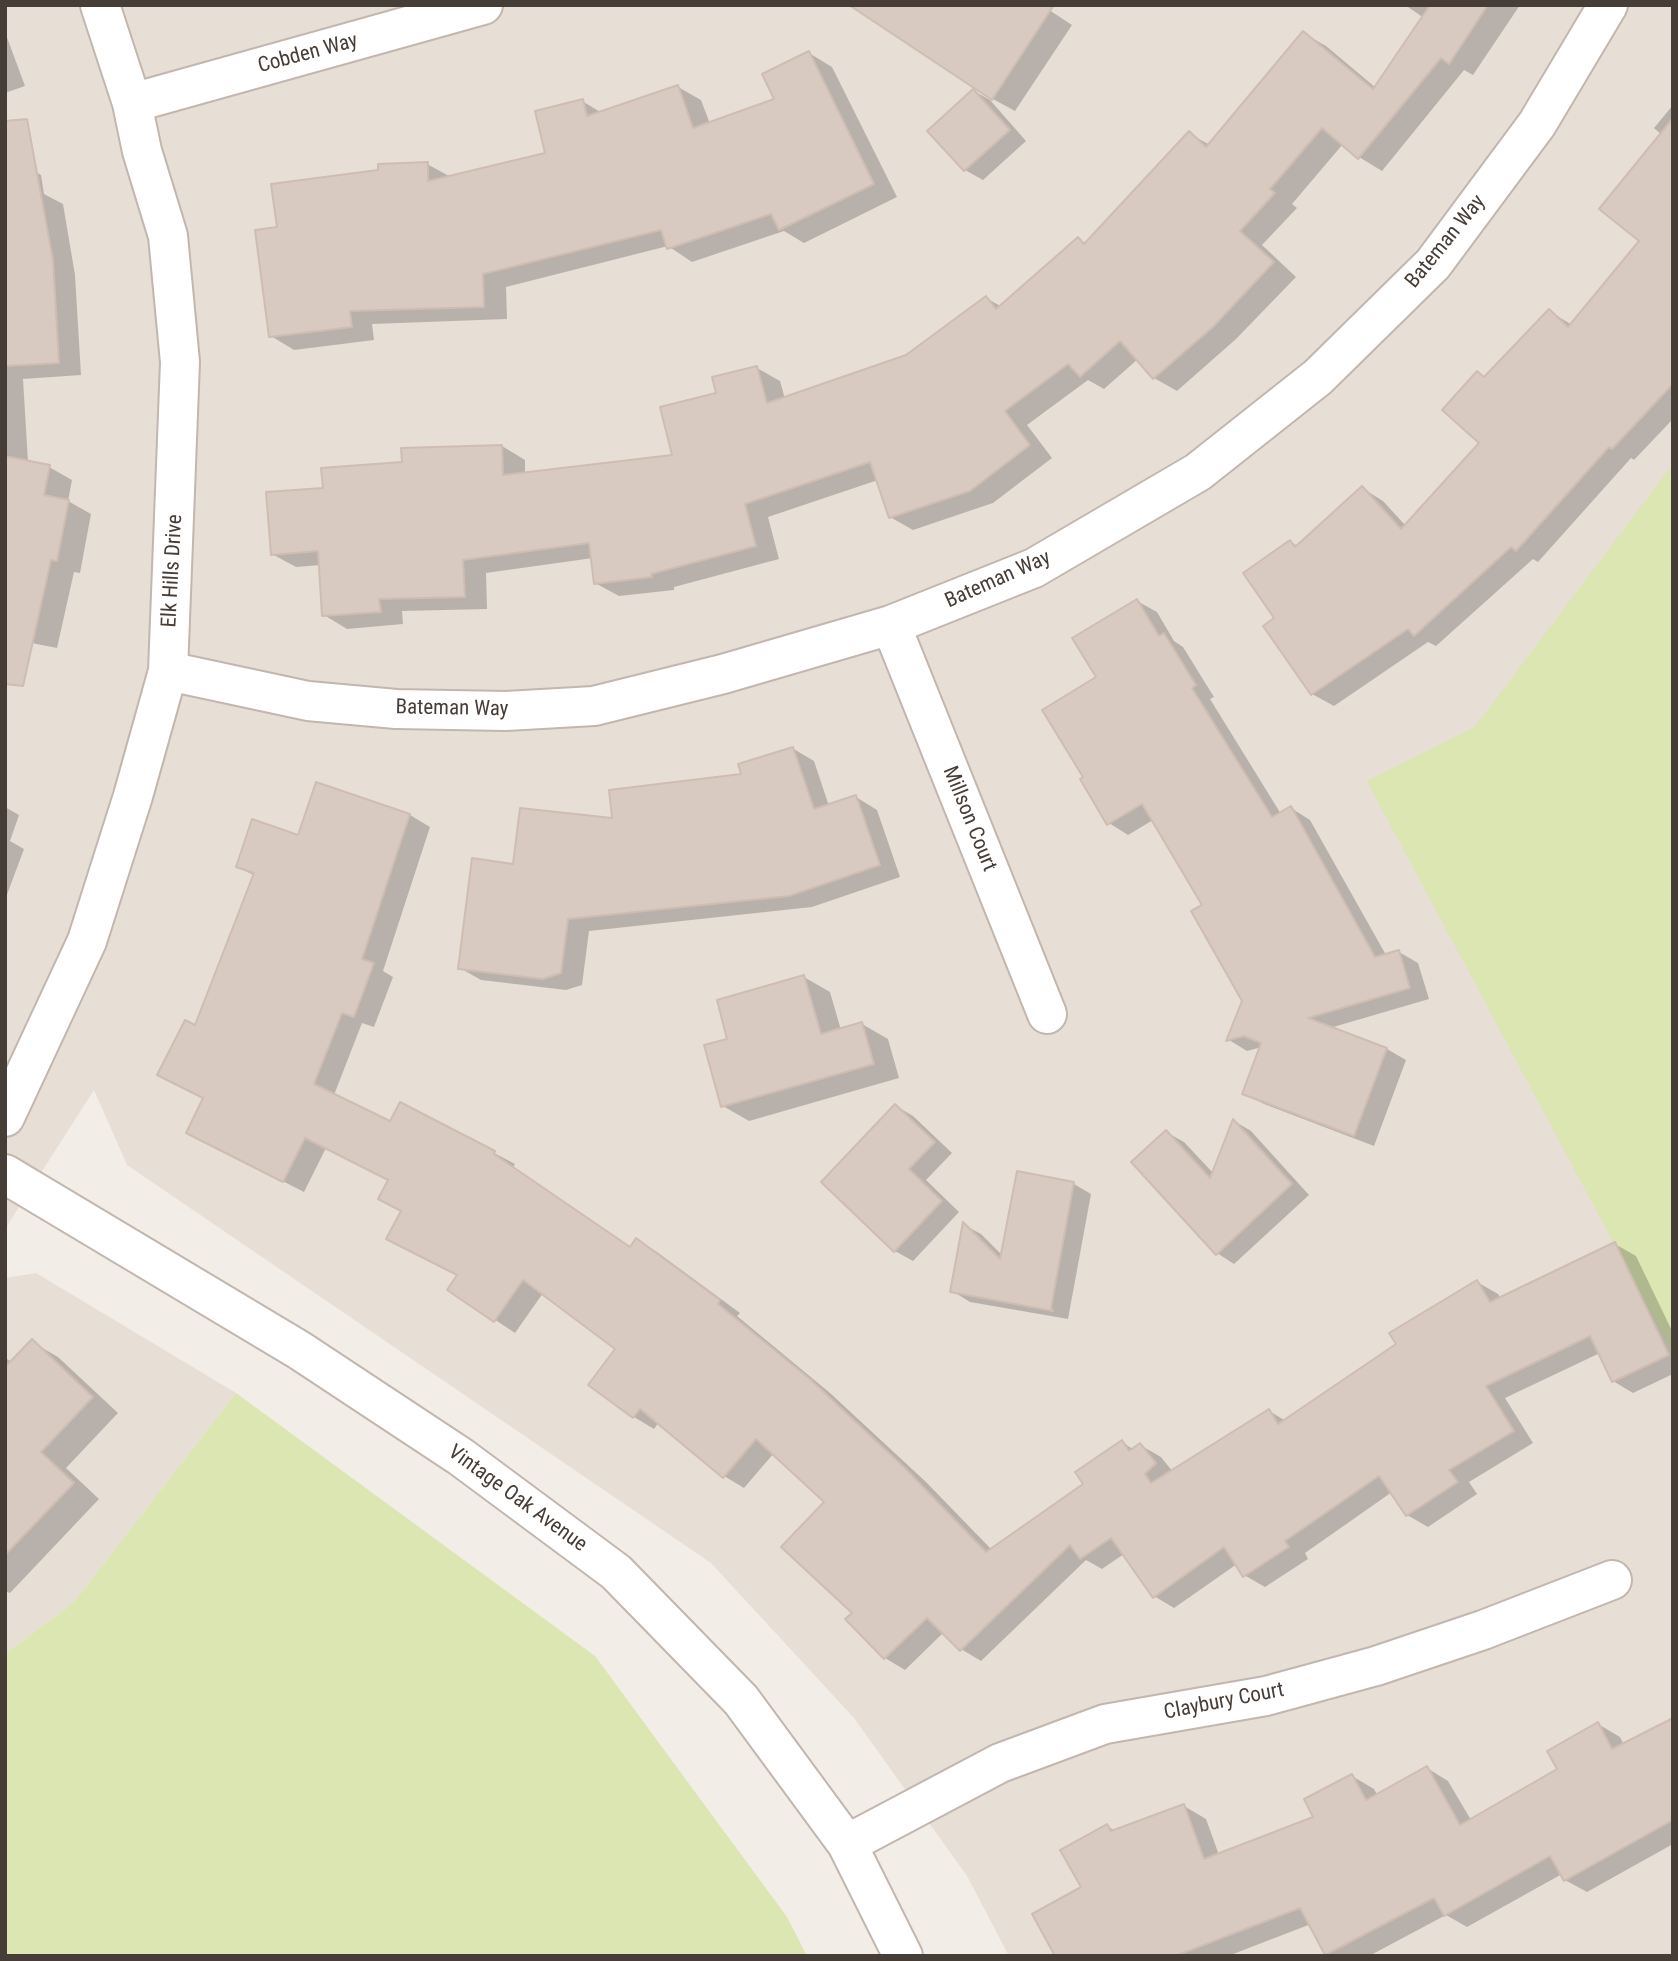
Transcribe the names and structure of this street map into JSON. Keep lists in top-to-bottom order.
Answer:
{
  "streets": {
    "street": [
      "Cobden Way",
      "Bateman Way",
      "Elk Hills Drive",
      "Millson Court",
      "Vintage Oak Avenue",
      "Claybury Court"
    ]
  },
  "crossings": [
    ["Cobden Way", "Elk Hills Drive"],
    ["Bateman Way", "Elk Hills Drive"],
    ["Bateman Way", "Millson Court"],
    ["Vintage Oak Avenue", "Claybury Court"]
  ]
}
